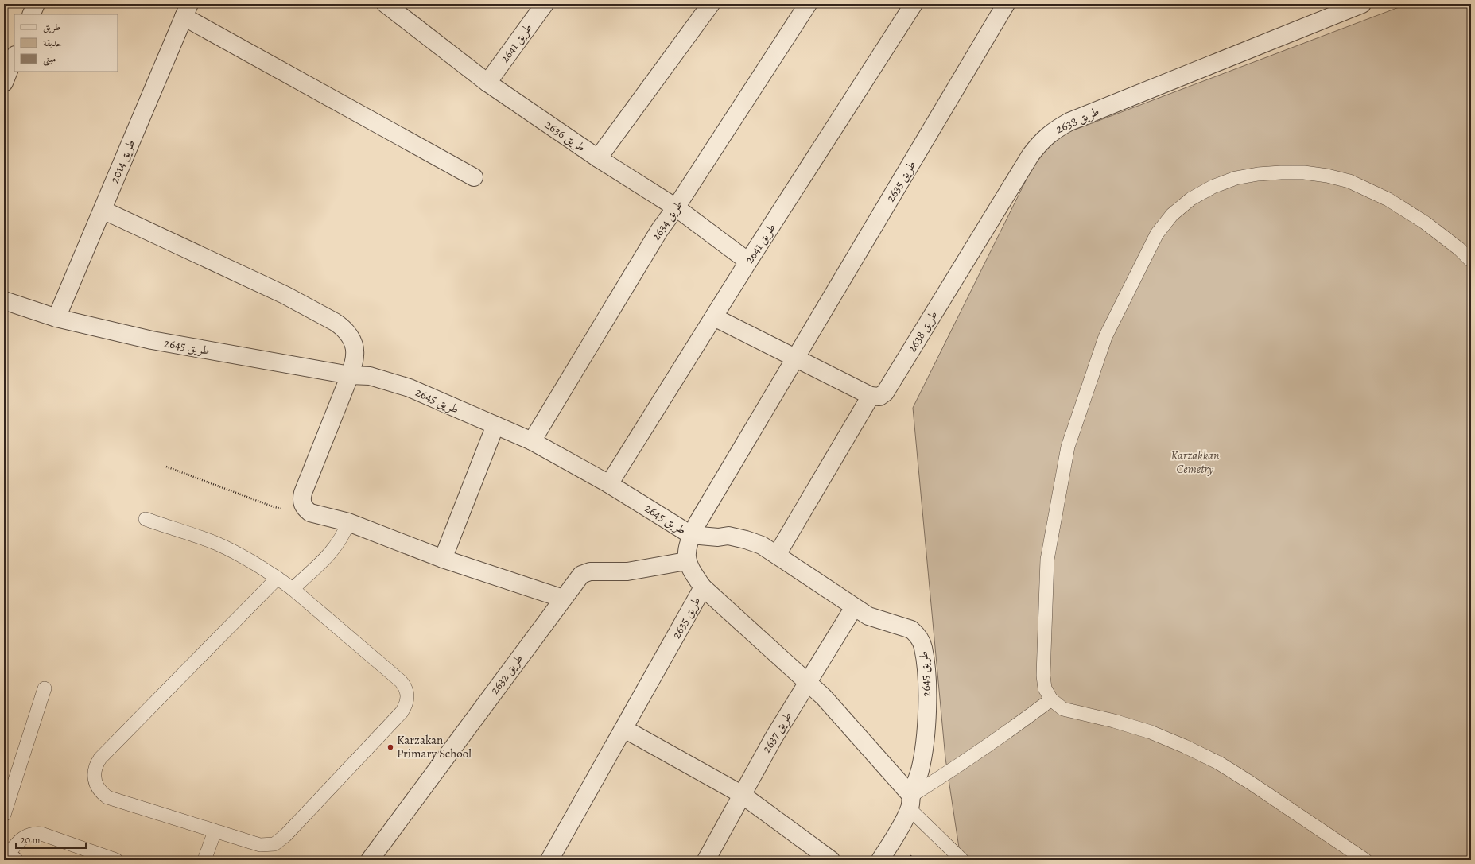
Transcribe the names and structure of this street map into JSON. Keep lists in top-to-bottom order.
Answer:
{
  "streets": {
    "street": [
      "طريق 2641",
      "طريق 2638",
      "طريق 2636",
      "طريق 2014",
      "طريق 2635",
      "طريق 2634",
      "طريق 2645",
      "طريق 2632",
      "طريق 2637"
    ]
  },
  "crossings": [
    ["طريق 2641", "طريق 2636"],
    ["طريق 2641", "طريق 2645"],
    ["طريق 2638", "طريق 2645"],
    ["طريق 2636", "طريق 2634"],
    ["طريق 2014", "طريق 2645"],
    ["طريق 2635", "طريق 2645"],
    ["طريق 2635", "طريق 2632"],
    ["طريق 2634", "طريق 2645"],
    ["طريق 2645", "طريق 2637"]
  ],
  "parks": ["Karzakkan Cemetry"],
  "places": ["Karzakan Primary School"],
  "legend": ["طريق", "حديقة", "مبنى"],
  "scale_bar": "20 m"
}
